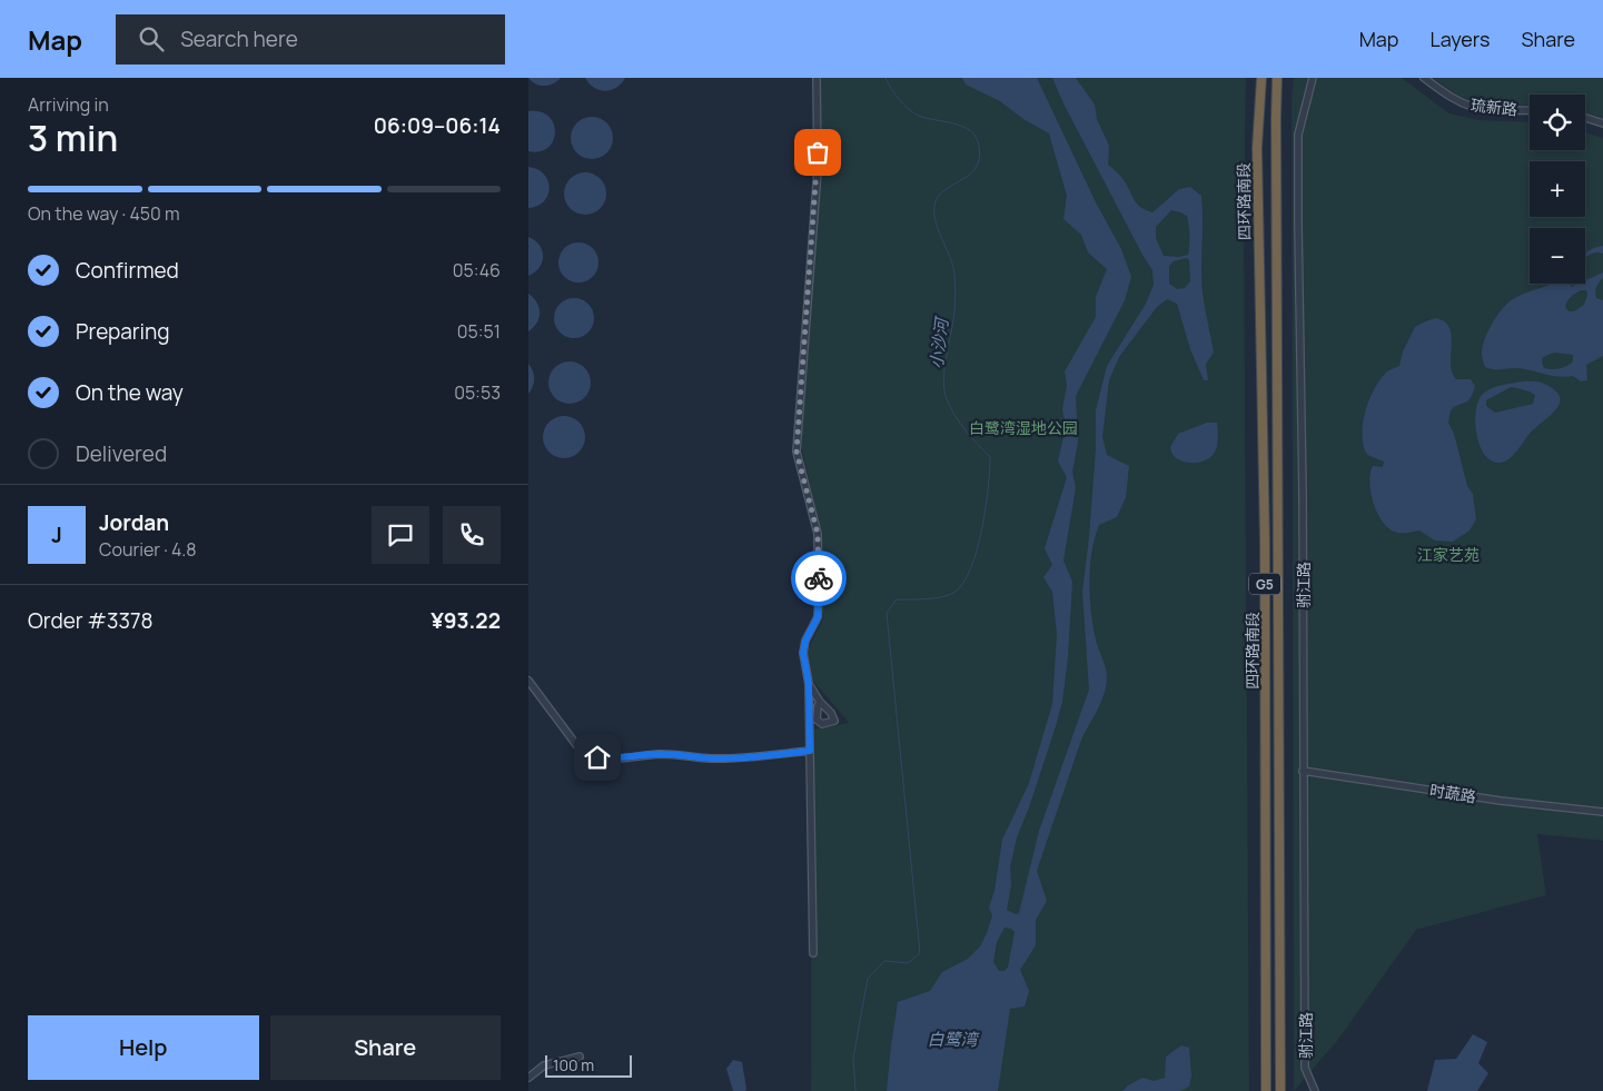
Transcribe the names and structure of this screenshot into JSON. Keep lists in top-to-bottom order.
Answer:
{
  "streets": {
    "highway": ["四环路南段", "G5"],
    "street": ["琉新路", "驸江路", "时蔬路"]
  },
  "crossings": [
    ["驸江路", "时蔬路"]
  ],
  "water": ["小沙河", "白鹭湾"],
  "parks": ["白鹭湾湿地公园", "江家艺苑"],
  "scale_bar": "100 m",
  "page": {
    "header": "Map",
    "search": "Search here",
    "nav": ["Map", "Layers", "Share"],
    "heading": ["3 min", "Arriving in", "06:09–06:14"],
    "panel": [
      "Jordan",
      "Courier · 4.8",
      "Order #3378",
      "¥93.22"
    ],
    "map_buttons": ["+", "−"],
    "bar": "On the way · 450 m",
    "list": [
      ["Confirmed", "05:46"],
      ["Preparing", "05:51"],
      ["On the way", "05:53"],
      "Delivered"
    ],
    "round": "J",
    "buttons": ["Help", "Share"],
    "scale": "100 m"
  }
}
